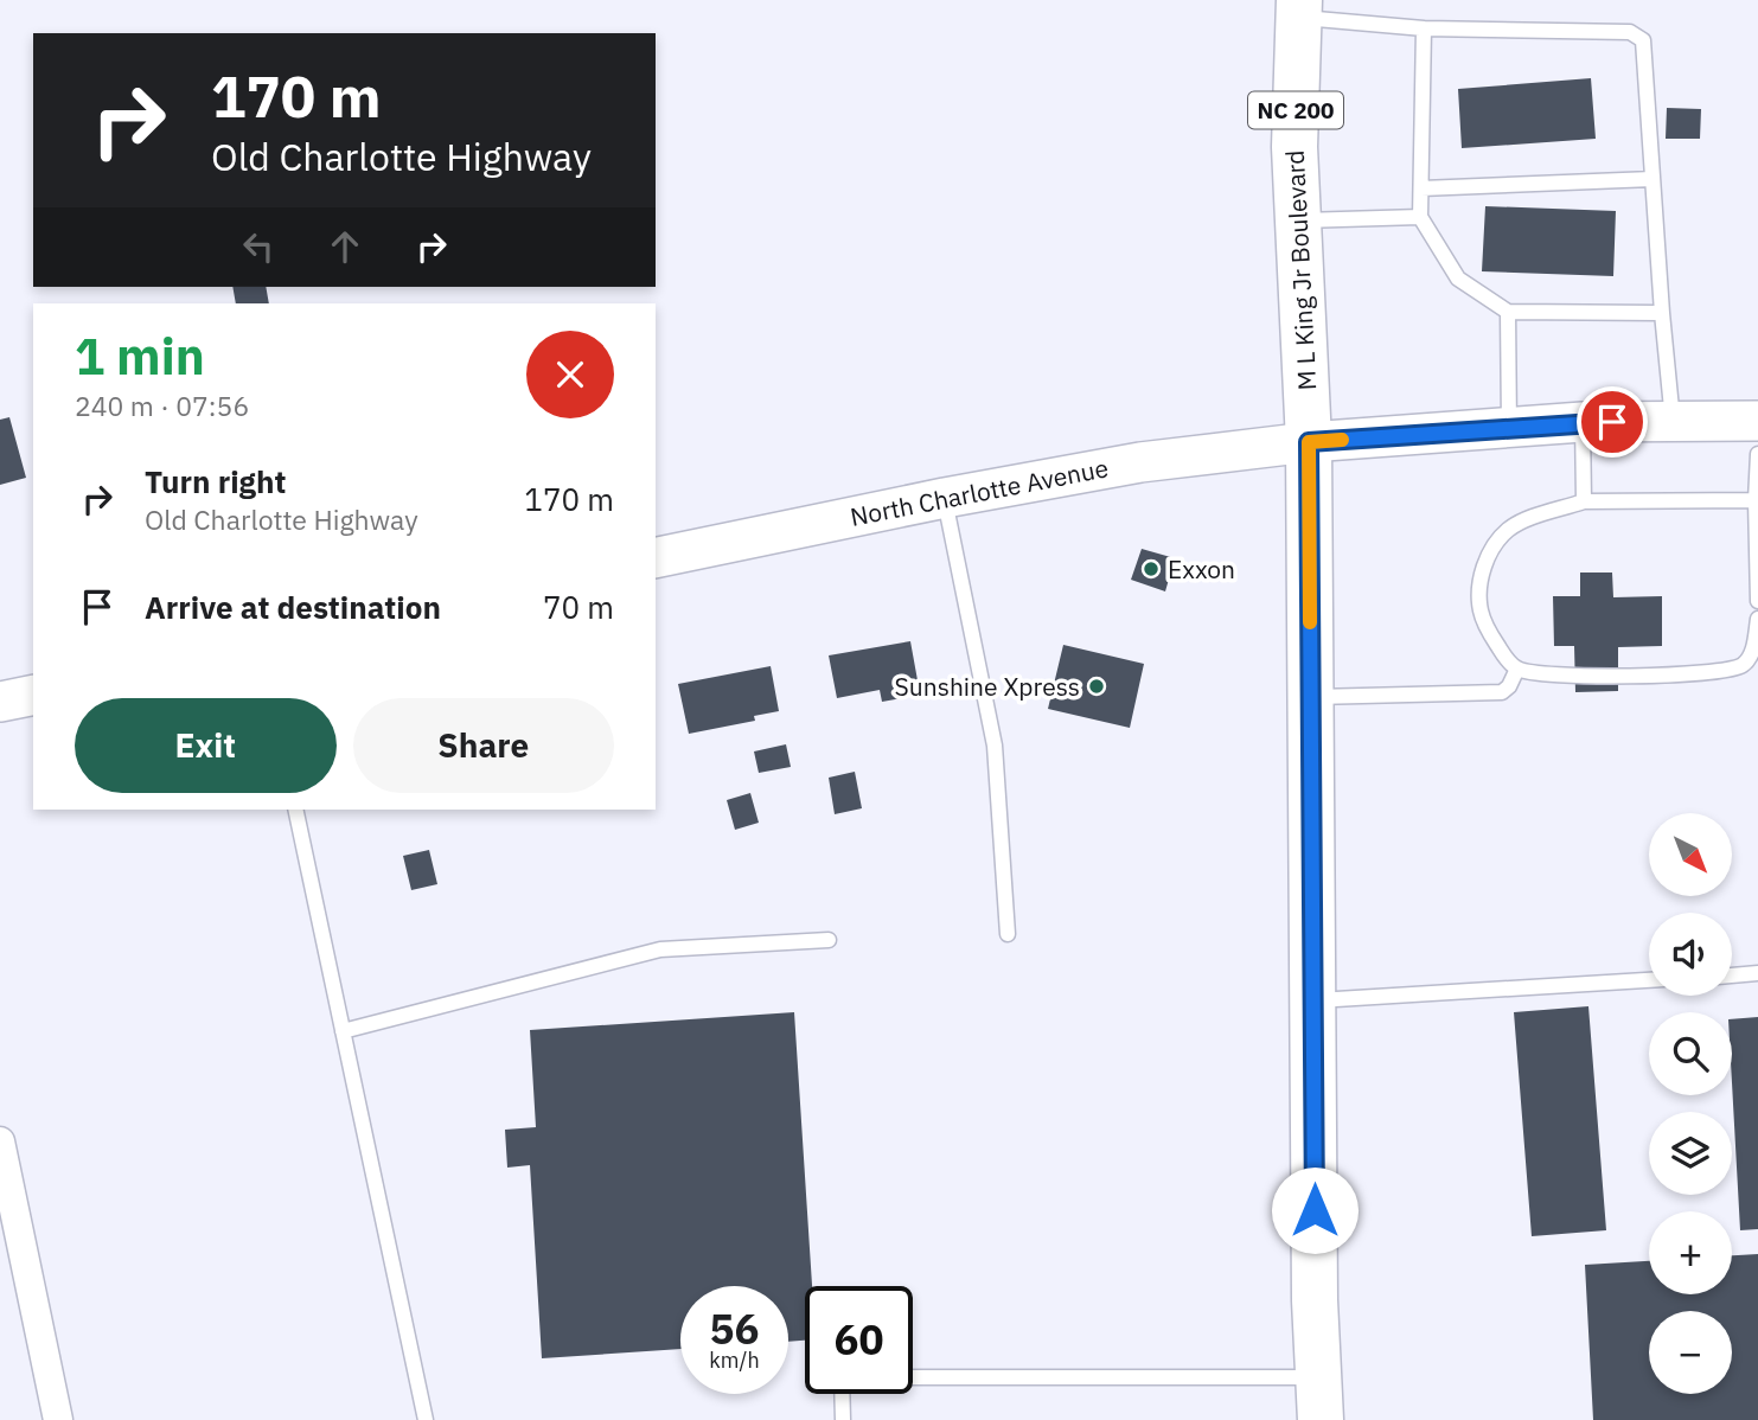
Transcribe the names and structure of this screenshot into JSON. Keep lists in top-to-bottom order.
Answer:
{
  "streets": {
    "main road": ["NC 200", "M L King Jr Boulevard", "North Charlotte Avenue"]
  },
  "crossings": [
    ["NC 200", "M L King Jr Boulevard"],
    ["NC 200", "North Charlotte Avenue"],
    ["M L King Jr Boulevard", "North Charlotte Avenue"]
  ],
  "places": ["Exxon", "Sunshine Xpress"],
  "north": "bottom right",
  "page": {
    "turn": ["170 m", "Old Charlotte Highway"],
    "heading": ["1 min", "240 m · 07:56"],
    "list": [
      {
        "name": "Turn right",
        "note": "Old Charlotte Highway",
        "value": "170 m"
      },
      {
        "name": "Arrive at destination",
        "value": "70 m"
      }
    ],
    "buttons": ["Exit", "Share"],
    "map_buttons": ["+", "−"],
    "speed": "56 km/h",
    "limit": "60"
  }
}
